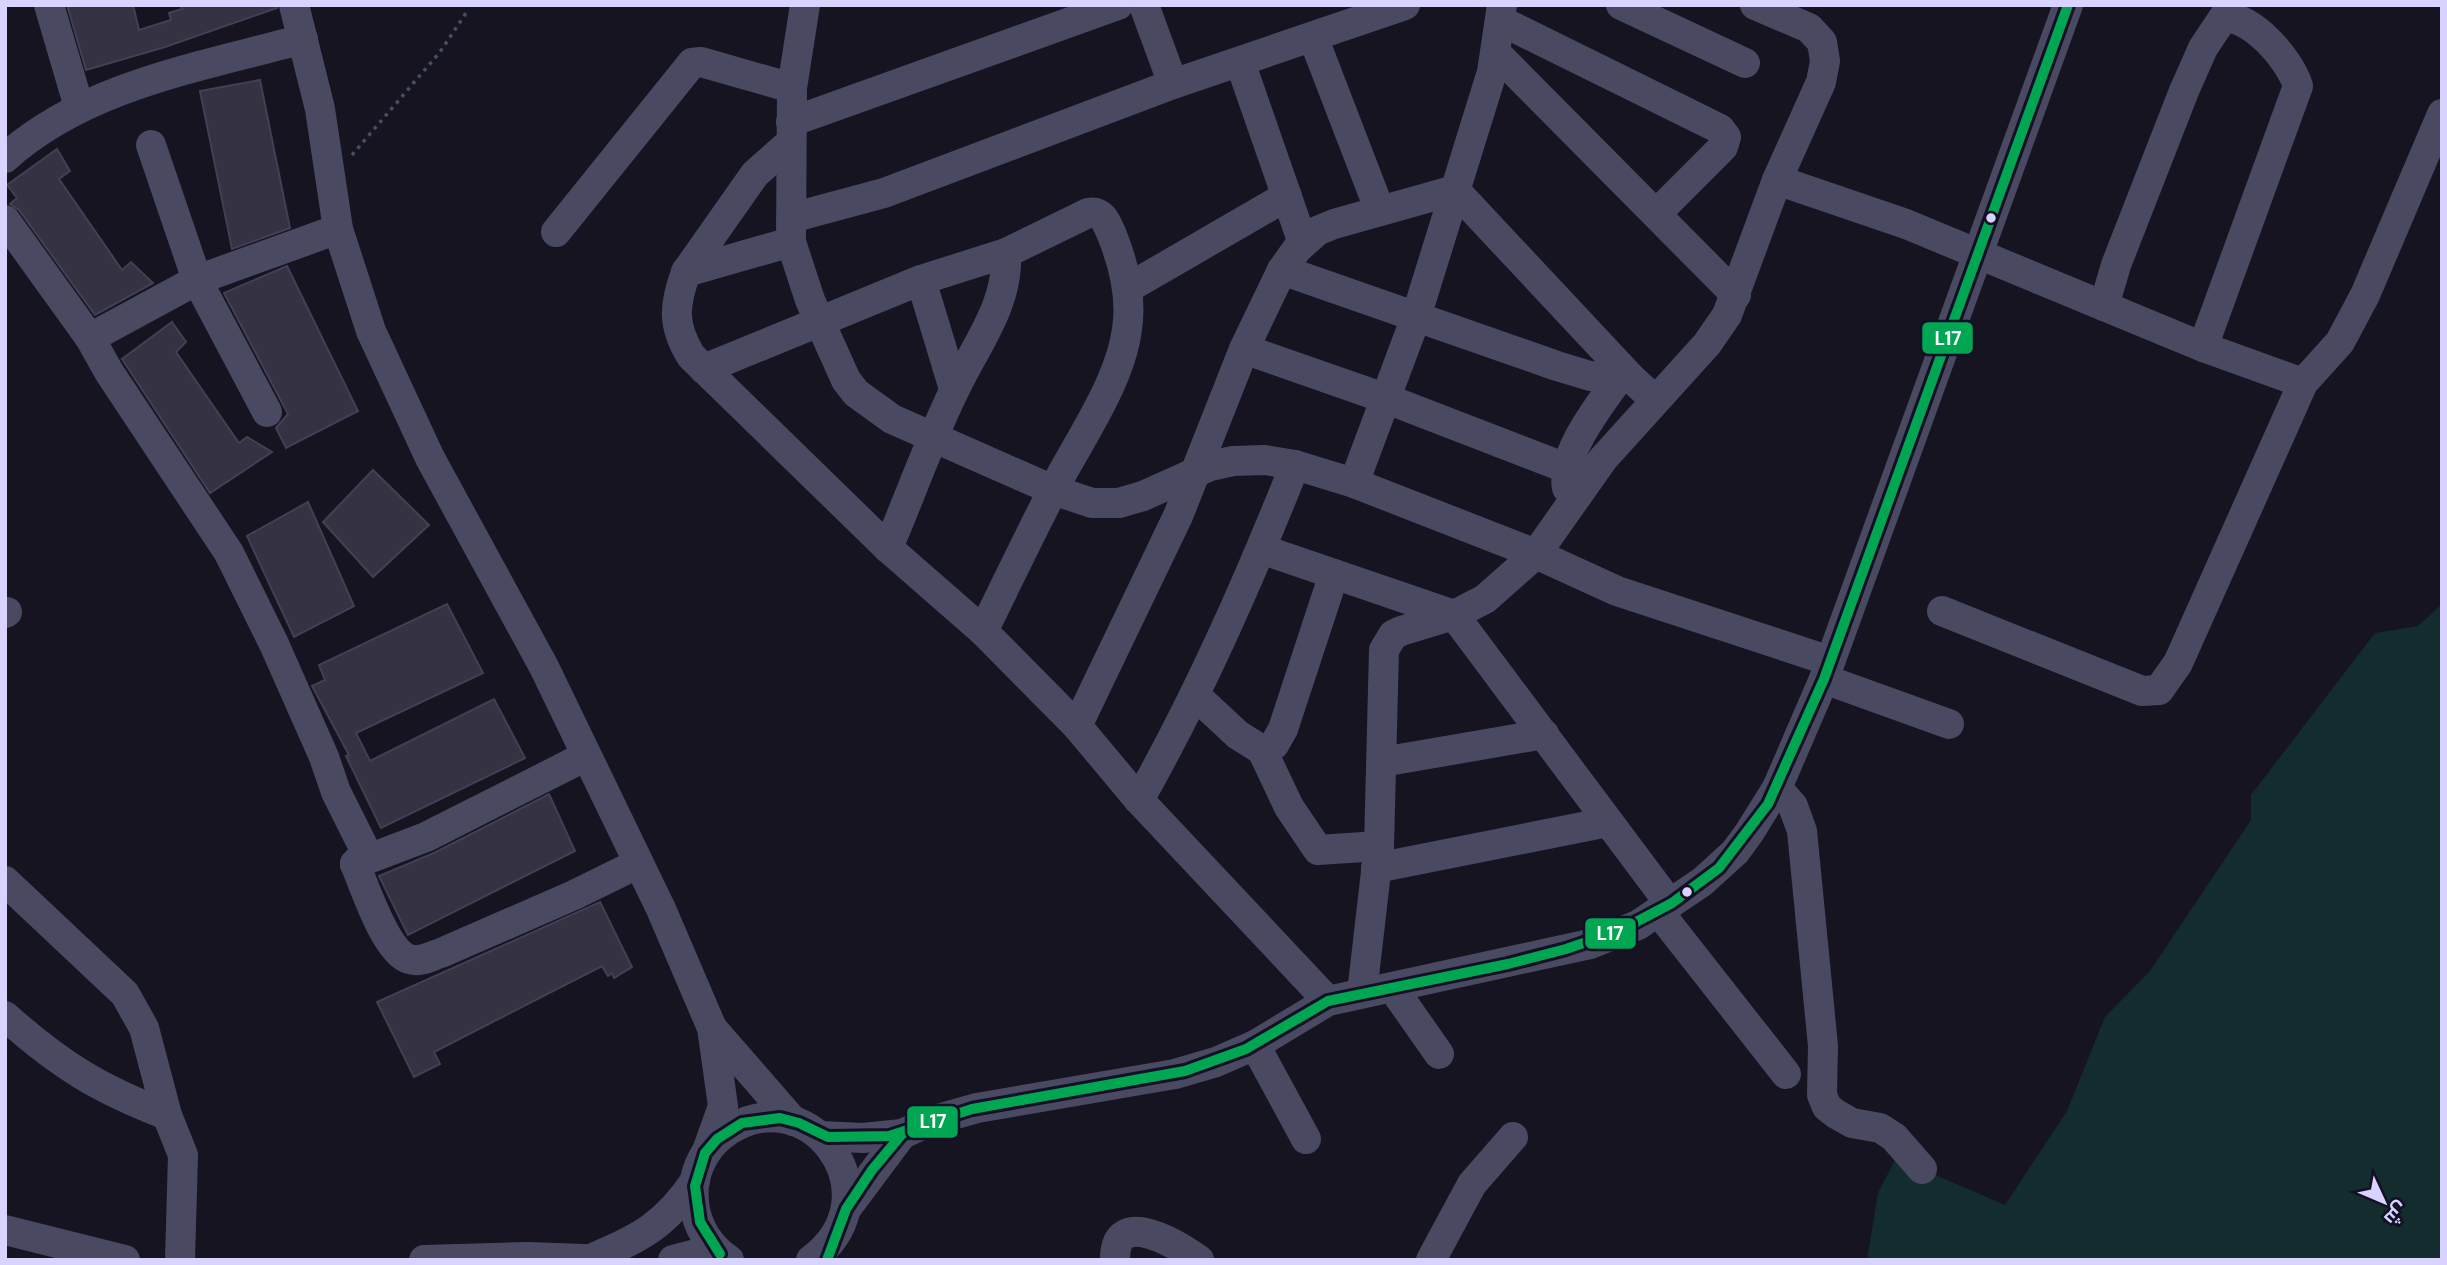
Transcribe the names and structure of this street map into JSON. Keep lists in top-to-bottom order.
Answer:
{
  "lines": ["transit line L17"],
  "north": "bottom right"
}
